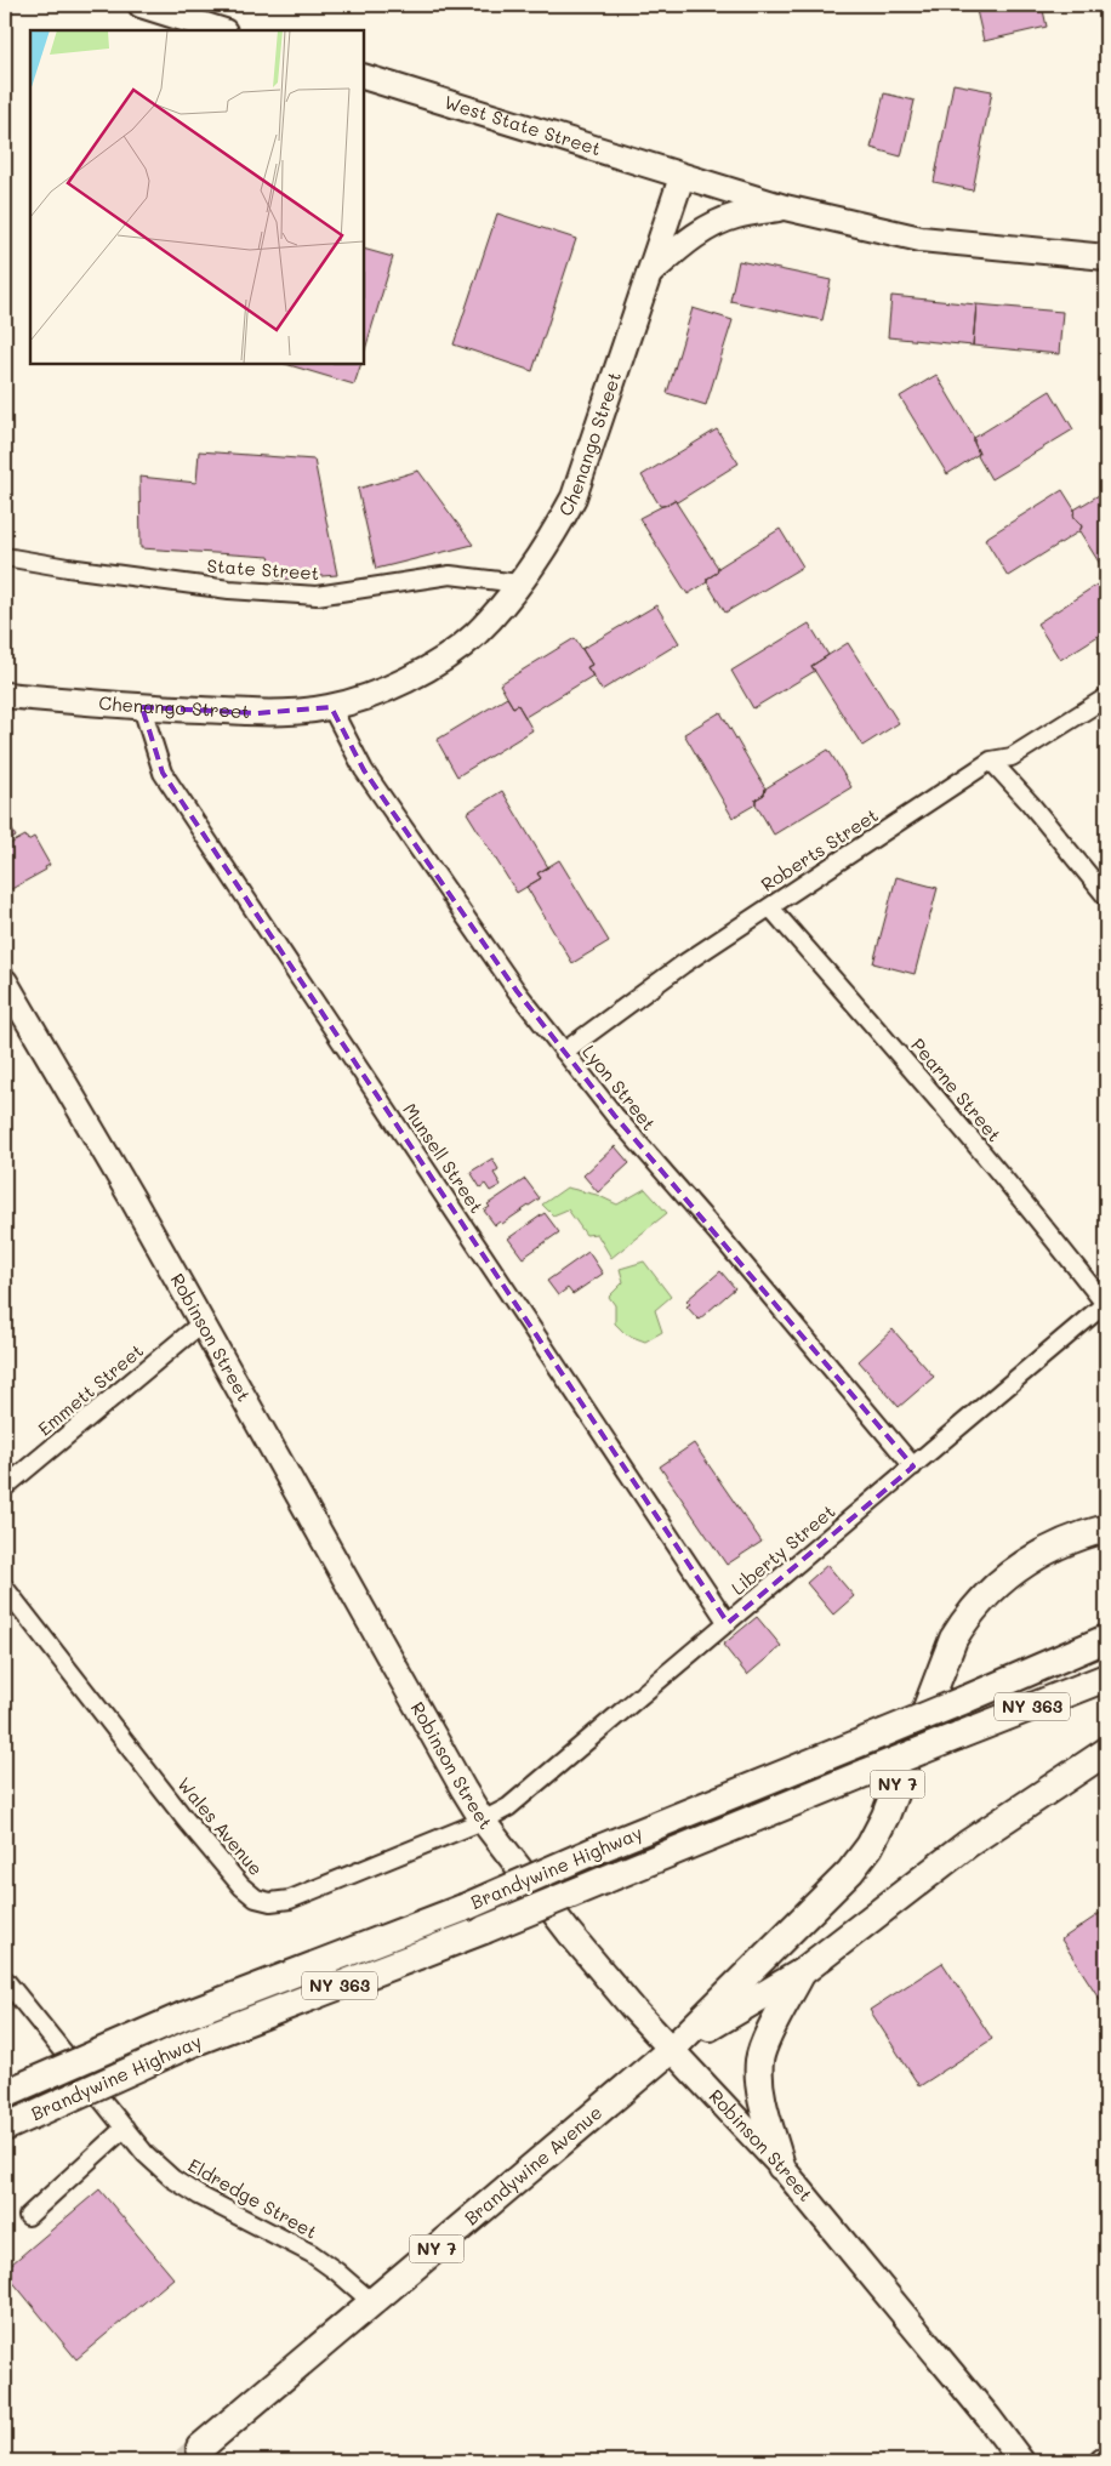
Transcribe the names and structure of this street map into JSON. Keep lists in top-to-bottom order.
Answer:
{
  "streets": {
    "main road": [
      "NY 363",
      "NY 7",
      "Brandywine Highway",
      "Brandywine Avenue"
    ],
    "street": [
      "West State Street",
      "Chenango Street",
      "State Street",
      "Roberts Street",
      "Lyon Street",
      "Pearne Street",
      "Munsell Street",
      "Robinson Street",
      "Emmett Street",
      "Liberty Street",
      "Wales Avenue",
      "Eldredge Street"
    ]
  },
  "crossings": [
    ["West State Street", "Chenango Street"],
    ["Chenango Street", "State Street"],
    ["Chenango Street", "Lyon Street"],
    ["Chenango Street", "Munsell Street"],
    ["Roberts Street", "Lyon Street"],
    ["Roberts Street", "Pearne Street"],
    ["Lyon Street", "Liberty Street"],
    ["Pearne Street", "Liberty Street"],
    ["Munsell Street", "Liberty Street"],
    ["Robinson Street", "Emmett Street"],
    ["Robinson Street", "Liberty Street"],
    ["Robinson Street", "NY 7"],
    ["Robinson Street", "Wales Avenue"],
    ["Robinson Street", "Brandywine Avenue"],
    ["Liberty Street", "Wales Avenue"],
    ["NY 7", "Brandywine Avenue"],
    ["Brandywine Avenue", "Eldredge Street"]
  ]
}
